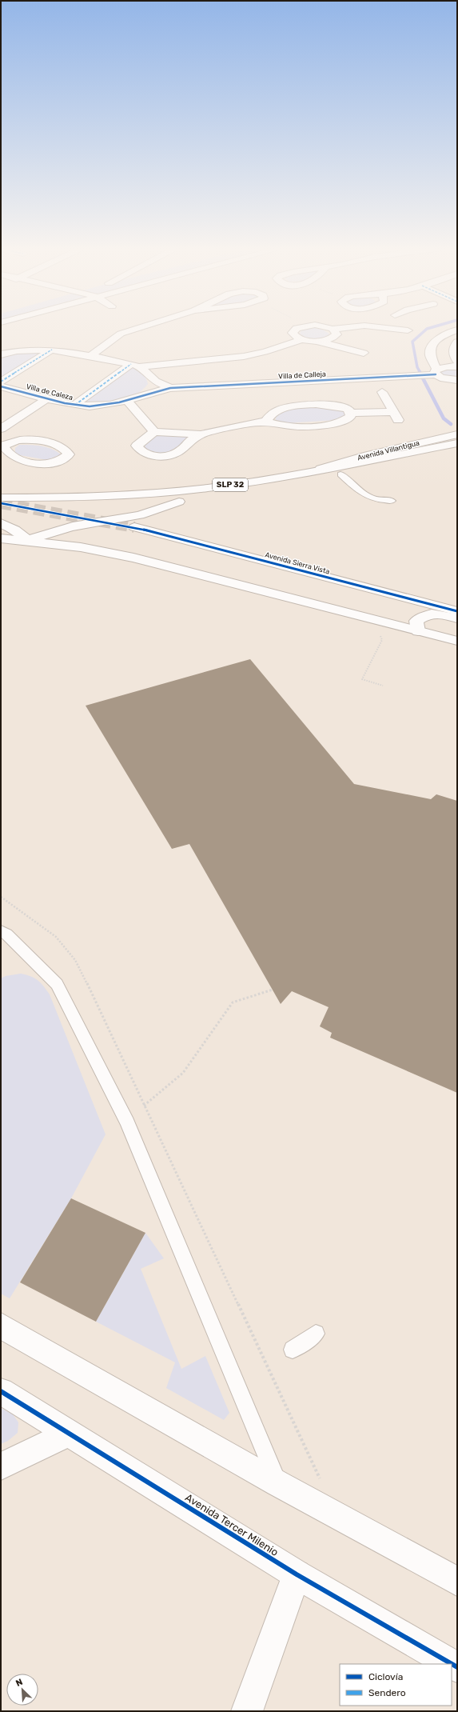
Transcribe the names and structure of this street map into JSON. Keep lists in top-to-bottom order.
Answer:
{
  "streets": {
    "main road": [
      "Villa de Calleja",
      "Villa de Caleza",
      "Avenida Villantigua",
      "SLP 32",
      "Avenida Sierra Vista",
      "Avenida Tercer Milenio"
    ]
  },
  "crossings": [
    ["Villa de Calleja", "Villa de Caleza"],
    ["Avenida Villantigua", "SLP 32"]
  ],
  "legend": ["Ciclovía", "Sendero"],
  "north": "top left"
}
